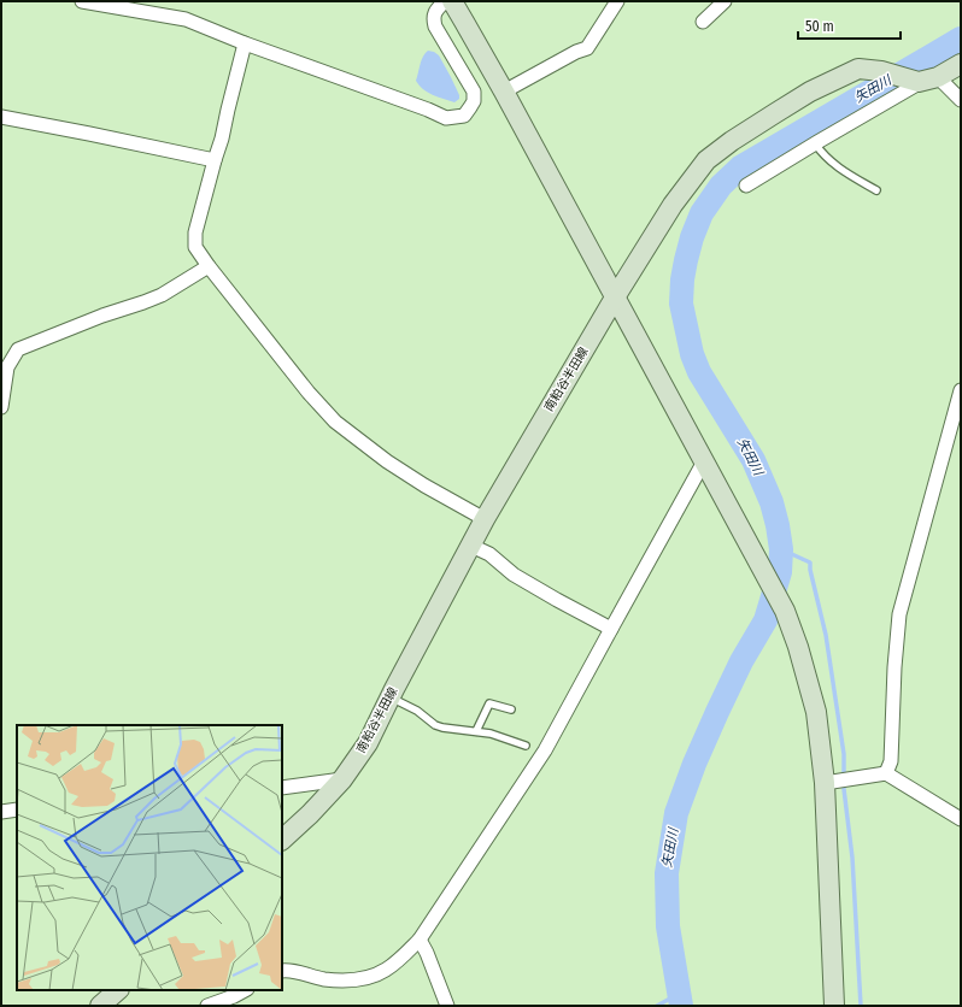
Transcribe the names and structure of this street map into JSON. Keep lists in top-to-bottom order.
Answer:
{
  "streets": {
    "main road": ["南粕谷半田線"]
  },
  "water": ["矢田川"],
  "scale_bar": "50 m"
}
